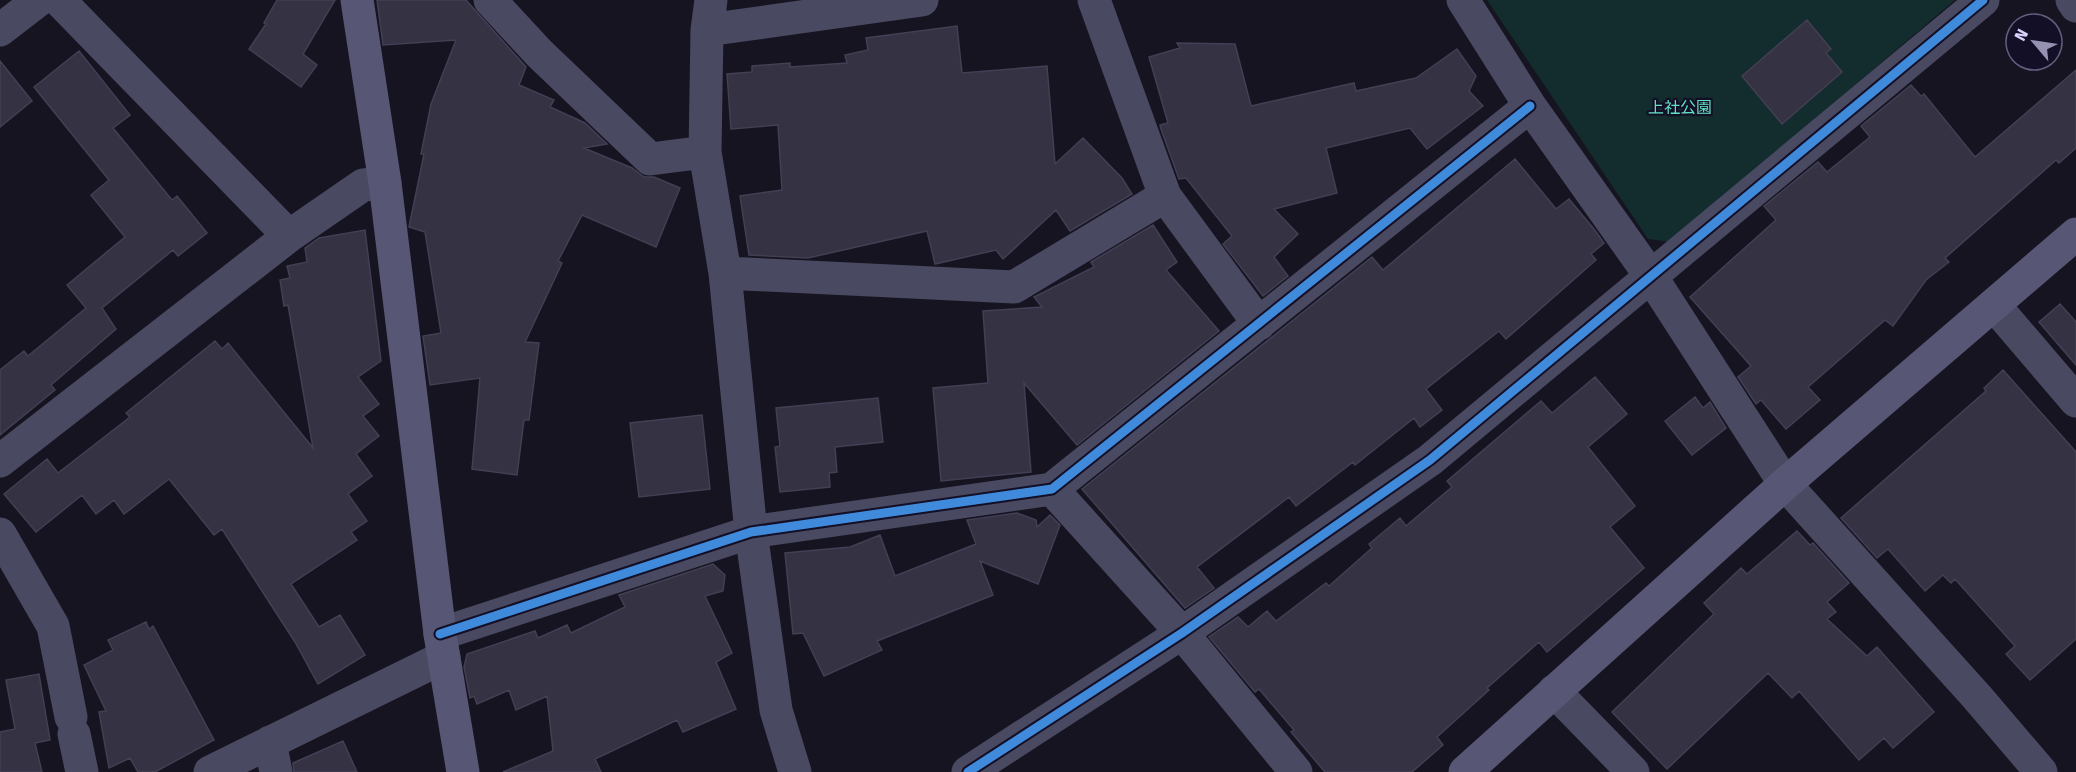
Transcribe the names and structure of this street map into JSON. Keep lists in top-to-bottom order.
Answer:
{
  "parks": ["上社公園"],
  "north": "top left"
}
